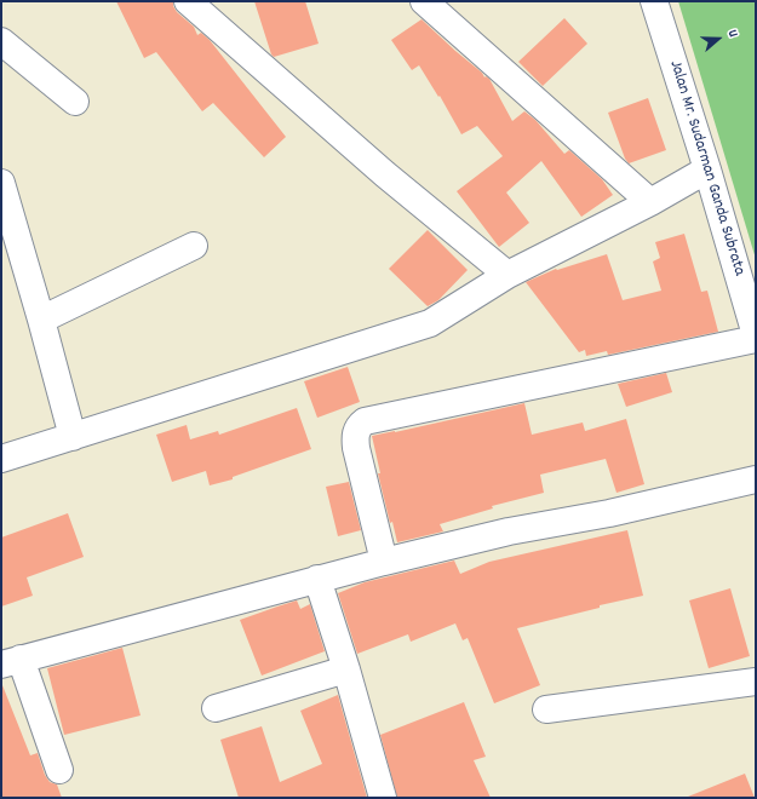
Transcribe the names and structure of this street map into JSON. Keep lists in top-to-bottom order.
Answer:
{
  "streets": {
    "street": ["Jalan Mr. Sudarman Ganda Subrata"]
  },
  "north": "right"
}
